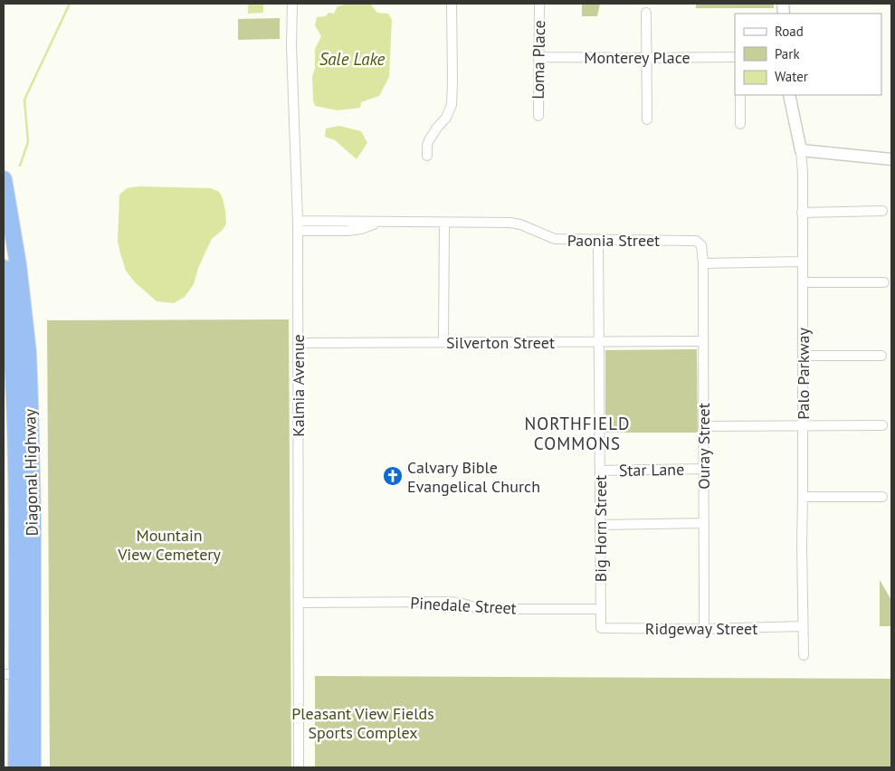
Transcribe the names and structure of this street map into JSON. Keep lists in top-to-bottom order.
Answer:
{
  "streets": {
    "highway": ["Diagonal Highway"],
    "street": [
      "Monterey Place",
      "Loma Place",
      "Paonia Street",
      "Silverton Street",
      "Palo Parkway",
      "Kalmia Avenue",
      "Ouray Street",
      "Star Lane",
      "Big Horn Street",
      "Pinedale Street",
      "Ridgeway Street"
    ]
  },
  "crossings": [
    ["Monterey Place", "Loma Place"],
    ["Paonia Street", "Kalmia Avenue"],
    ["Paonia Street", "Ouray Street"],
    ["Paonia Street", "Big Horn Street"],
    ["Silverton Street", "Kalmia Avenue"],
    ["Silverton Street", "Ouray Street"],
    ["Silverton Street", "Big Horn Street"],
    ["Palo Parkway", "Ridgeway Street"],
    ["Kalmia Avenue", "Pinedale Street"],
    ["Ouray Street", "Star Lane"],
    ["Ouray Street", "Ridgeway Street"],
    ["Star Lane", "Big Horn Street"],
    ["Big Horn Street", "Pinedale Street"],
    ["Big Horn Street", "Ridgeway Street"]
  ],
  "districts": ["NORTHFIELD COMMONS"],
  "water": ["Sale Lake"],
  "parks": ["Mountain View Cemetery", "Pleasant View Fields Sports Complex"],
  "places": {
    "church": ["Calvary Bible Evangelical Church"]
  },
  "legend": ["Road", "Park", "Water"]
}
